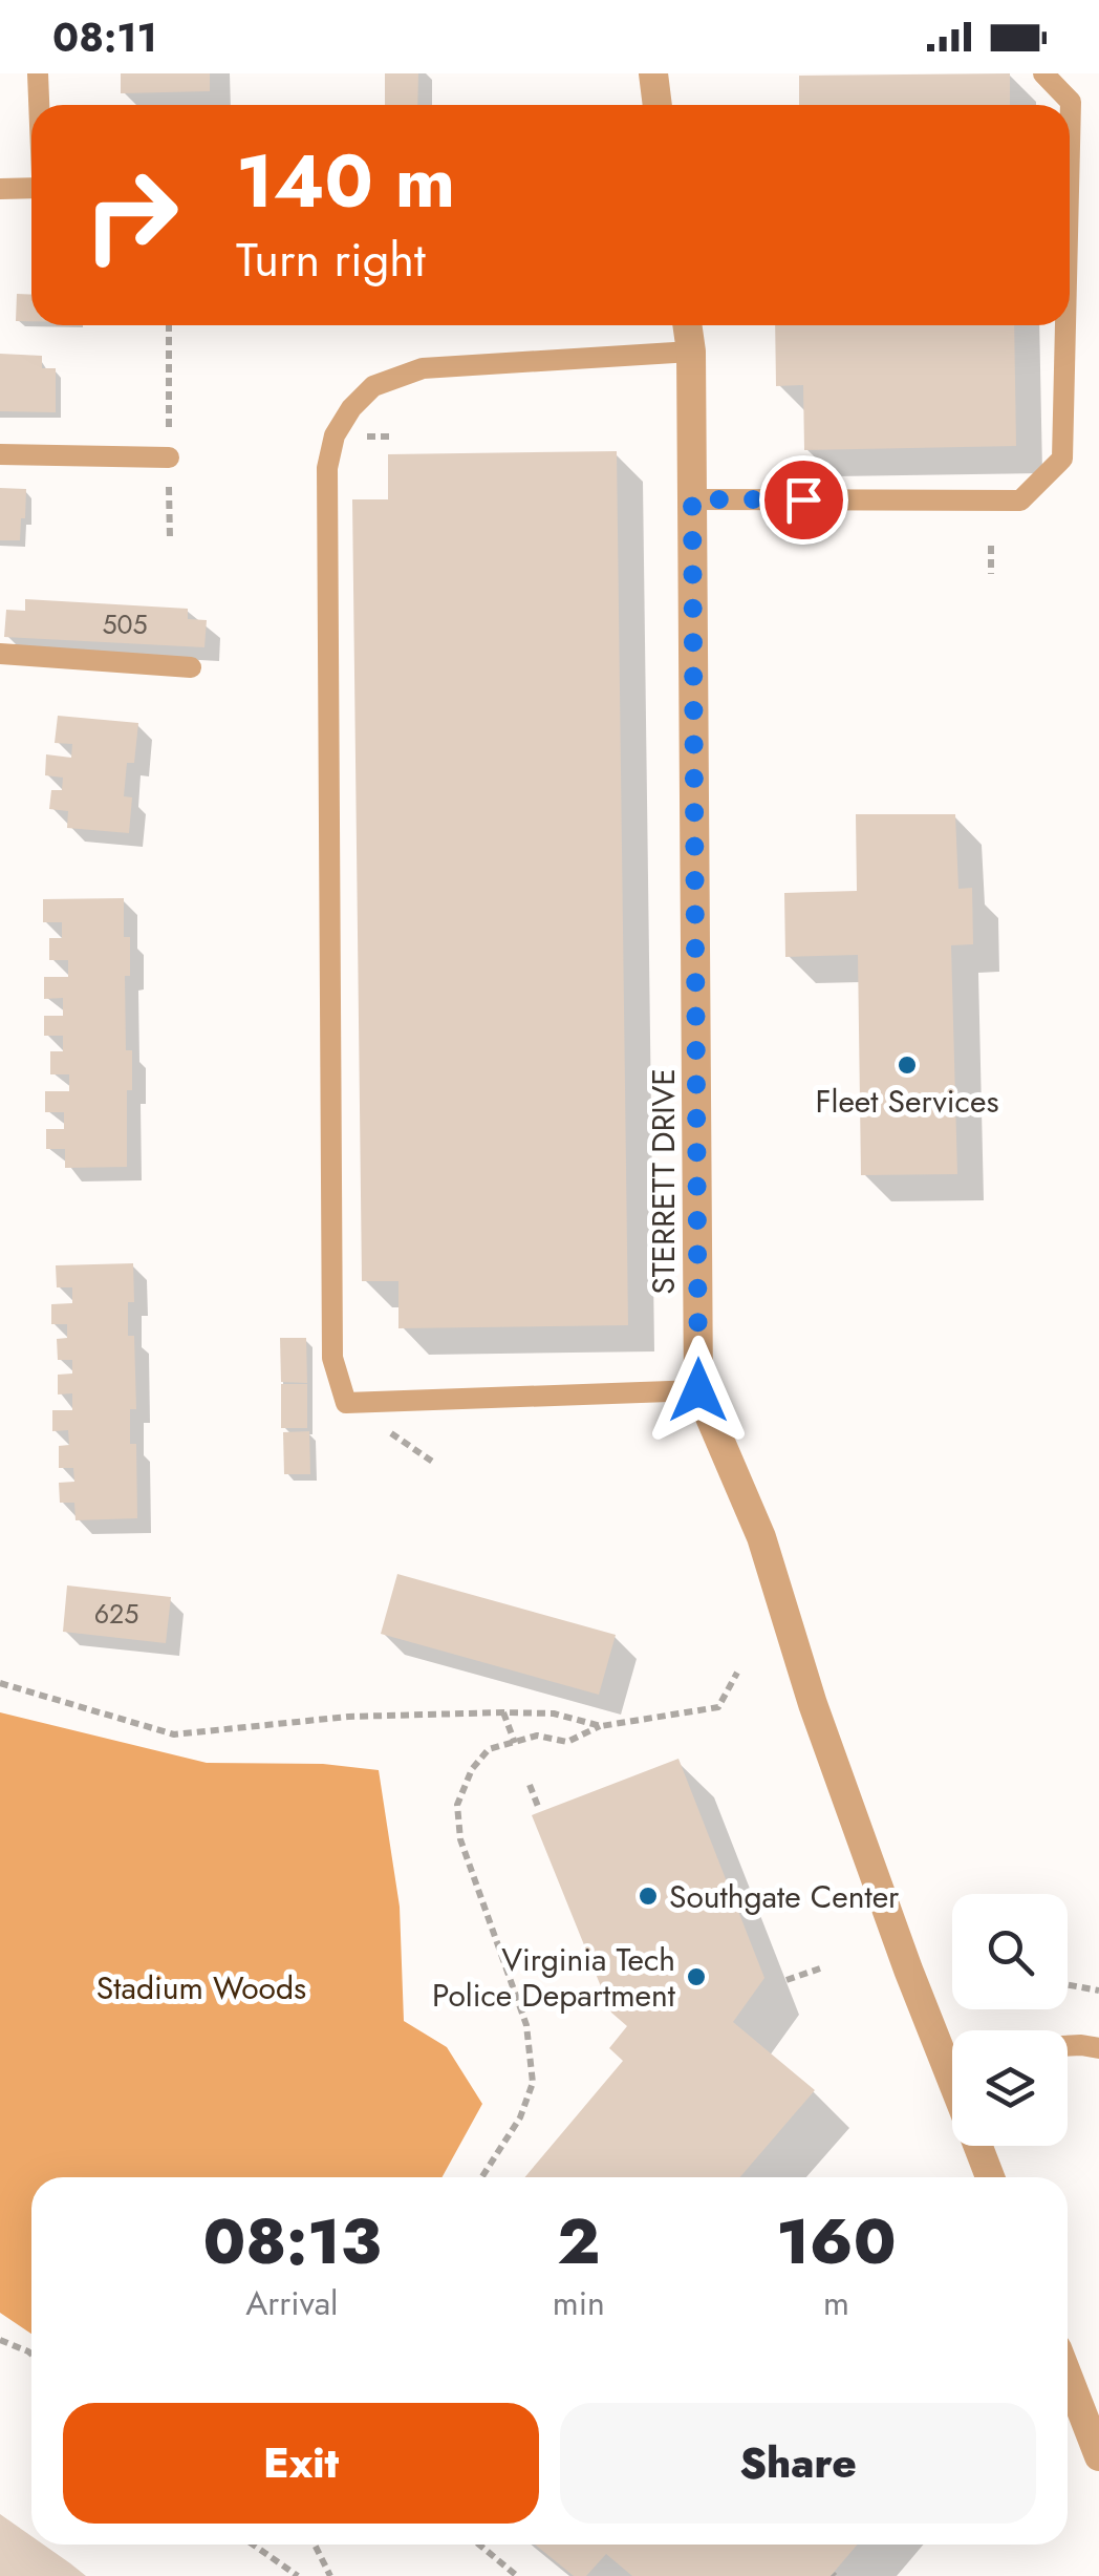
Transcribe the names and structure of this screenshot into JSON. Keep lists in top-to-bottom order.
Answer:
{
  "streets": {
    "street": ["STERRETT DRIVE"]
  },
  "parks": ["Stadium Woods"],
  "places": ["Fleet Services", "Southgate Center", "Virginia Tech Police Department"],
  "house_numbers": ["505", "625"],
  "page": {
    "status": "08:11",
    "turn": ["140 m", "Turn right"],
    "eta": [
      "08:13",
      "Arrival",
      "2",
      "min",
      "160",
      "m"
    ],
    "buttons": ["Exit", "Share"]
  }
}
